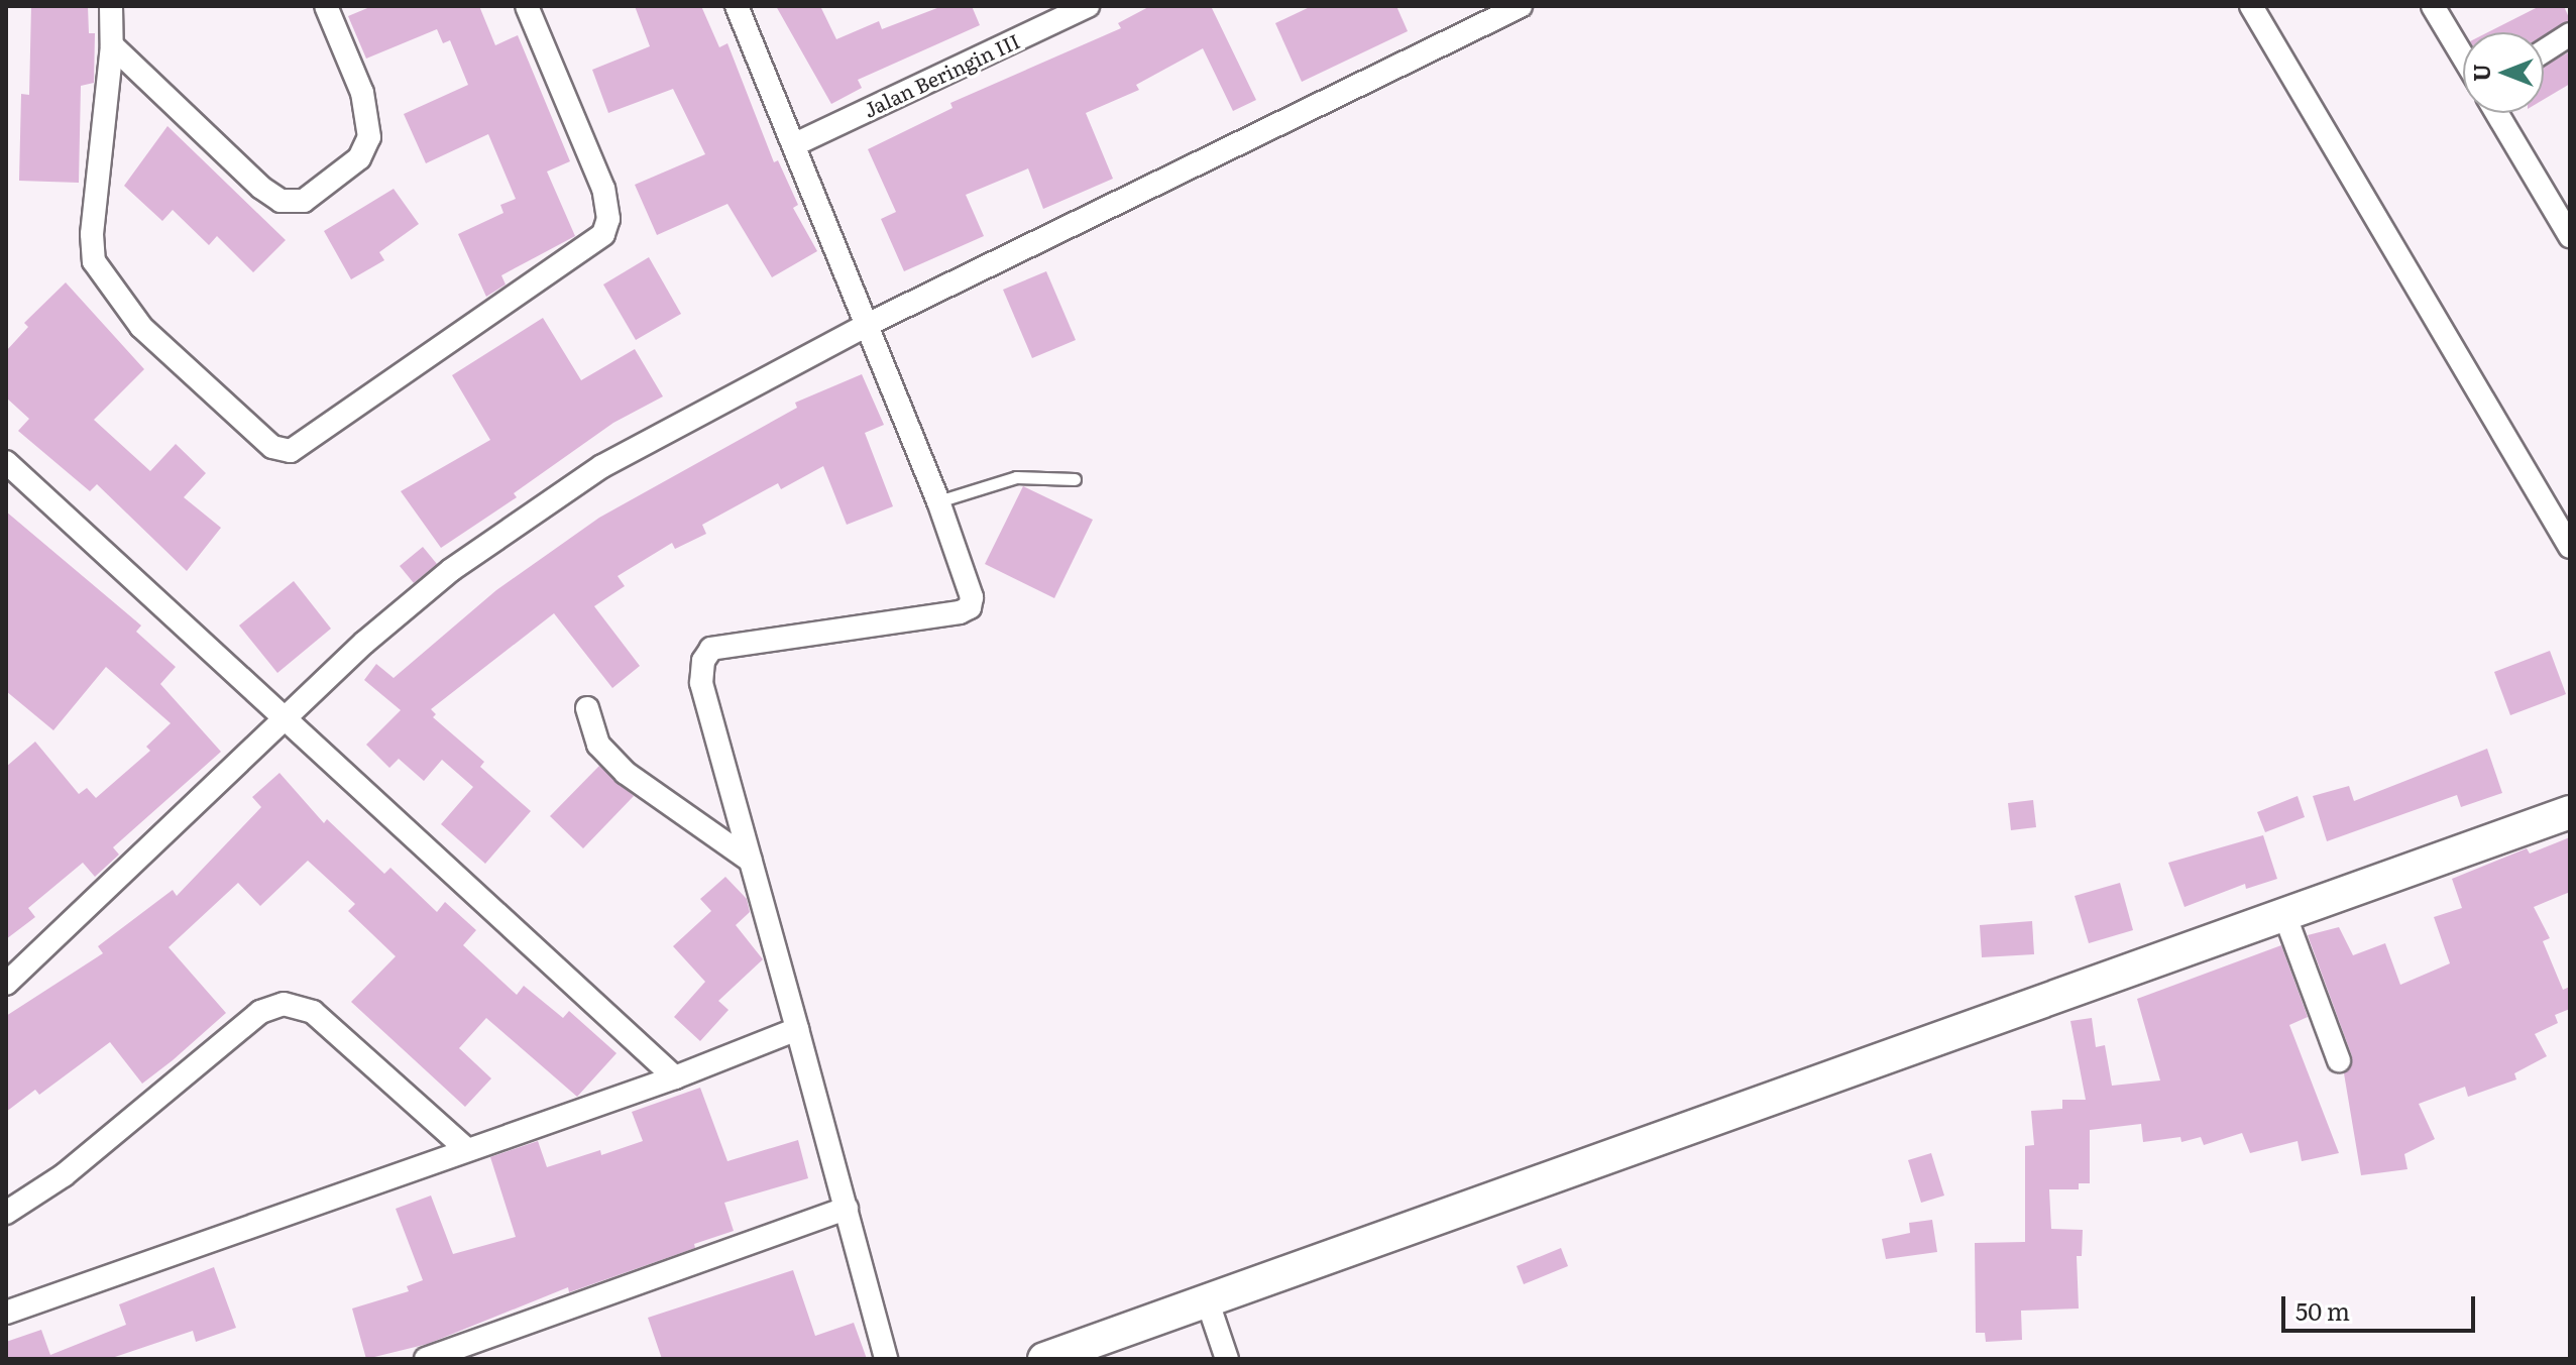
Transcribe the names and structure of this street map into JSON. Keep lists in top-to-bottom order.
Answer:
{
  "streets": {
    "street": ["Jalan Beringin III"]
  },
  "scale_bar": "50 m",
  "north": "left"
}
